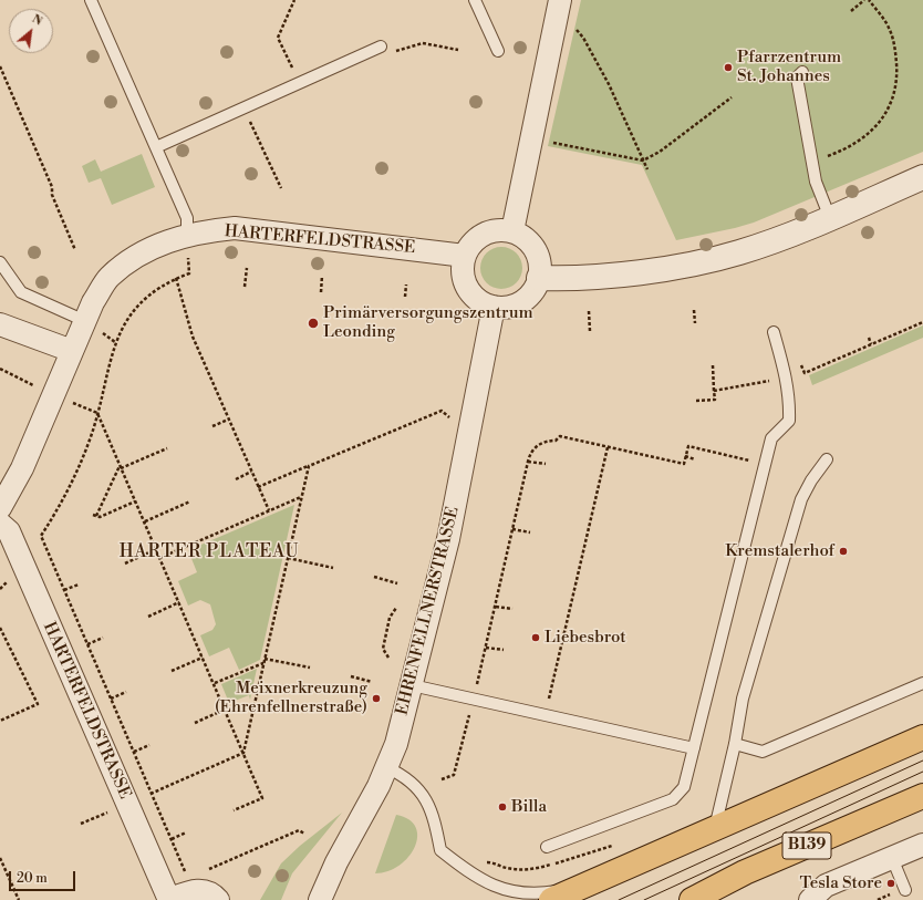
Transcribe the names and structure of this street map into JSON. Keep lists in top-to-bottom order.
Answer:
{
  "streets": {
    "main road": ["B139"],
    "street": ["HARTERFELDSTRASSE", "EHRENFELLNERSTRASSE"]
  },
  "crossings": [
    ["HARTERFELDSTRASSE", "EHRENFELLNERSTRASSE"]
  ],
  "districts": ["HARTER PLATEAU"],
  "places": [
    "Pfarrzentrum St. Johannes",
    "Primärversorgungszentrum Leonding",
    "Kremstalerhof",
    "Liebesbrot",
    "Meixnerkreuzung (Ehrenfellnerstraße)",
    "Billa",
    "Tesla Store"
  ],
  "scale_bar": "20 m",
  "north": "top right"
}
